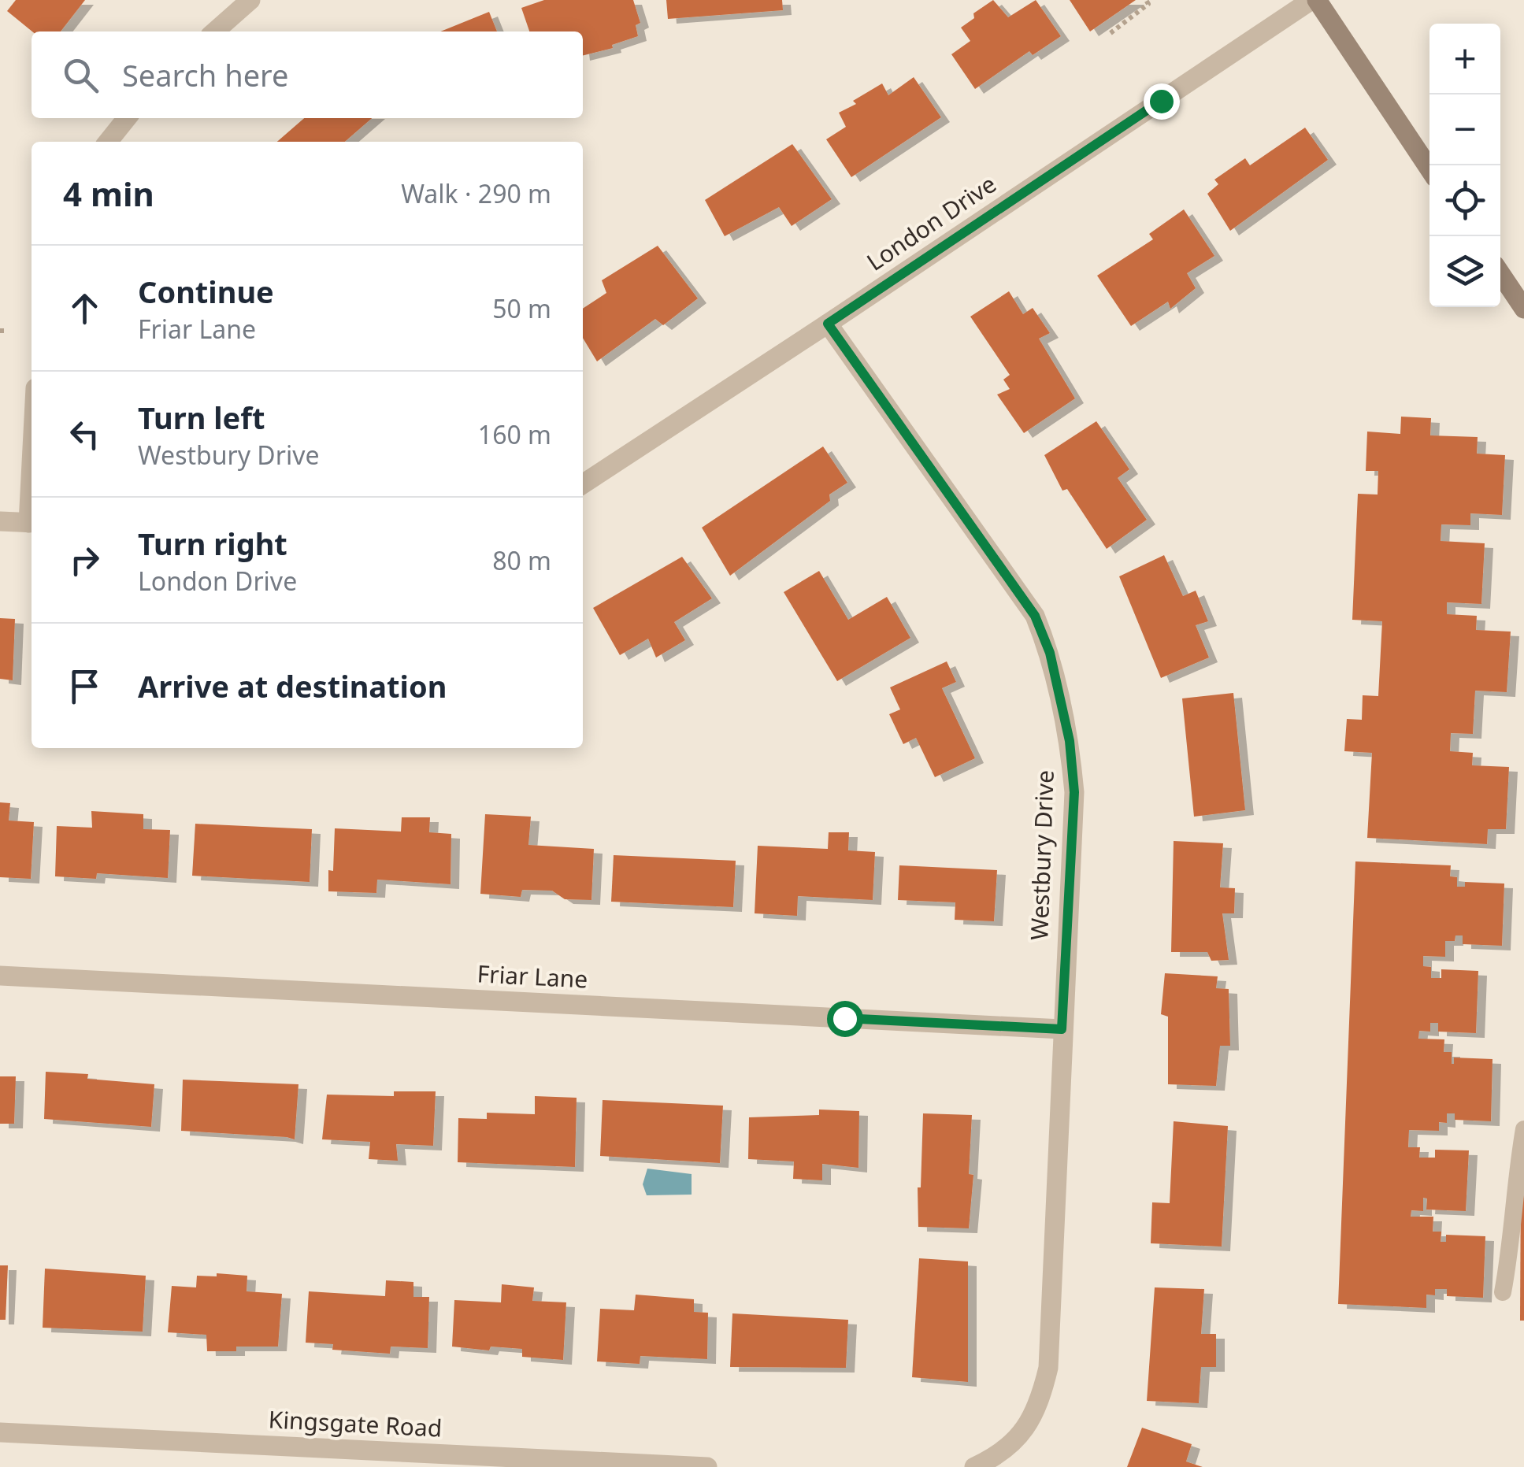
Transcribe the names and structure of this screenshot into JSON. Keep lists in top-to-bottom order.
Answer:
{
  "streets": {
    "street": [
      "London Drive",
      "Westbury Drive",
      "Friar Lane",
      "Kingsgate Road"
    ]
  },
  "crossings": [
    ["London Drive", "Westbury Drive"],
    ["Westbury Drive", "Friar Lane"]
  ],
  "page": {
    "map_buttons": ["+", "−"],
    "search": "Search here",
    "heading": ["4 min", "Walk · 290 m"],
    "list": [
      ["Continue", "Friar Lane", "50 m"],
      ["Turn left", "Westbury Drive", "160 m"],
      ["Turn right", "London Drive", "80 m"],
      "Arrive at destination"
    ]
  }
}
